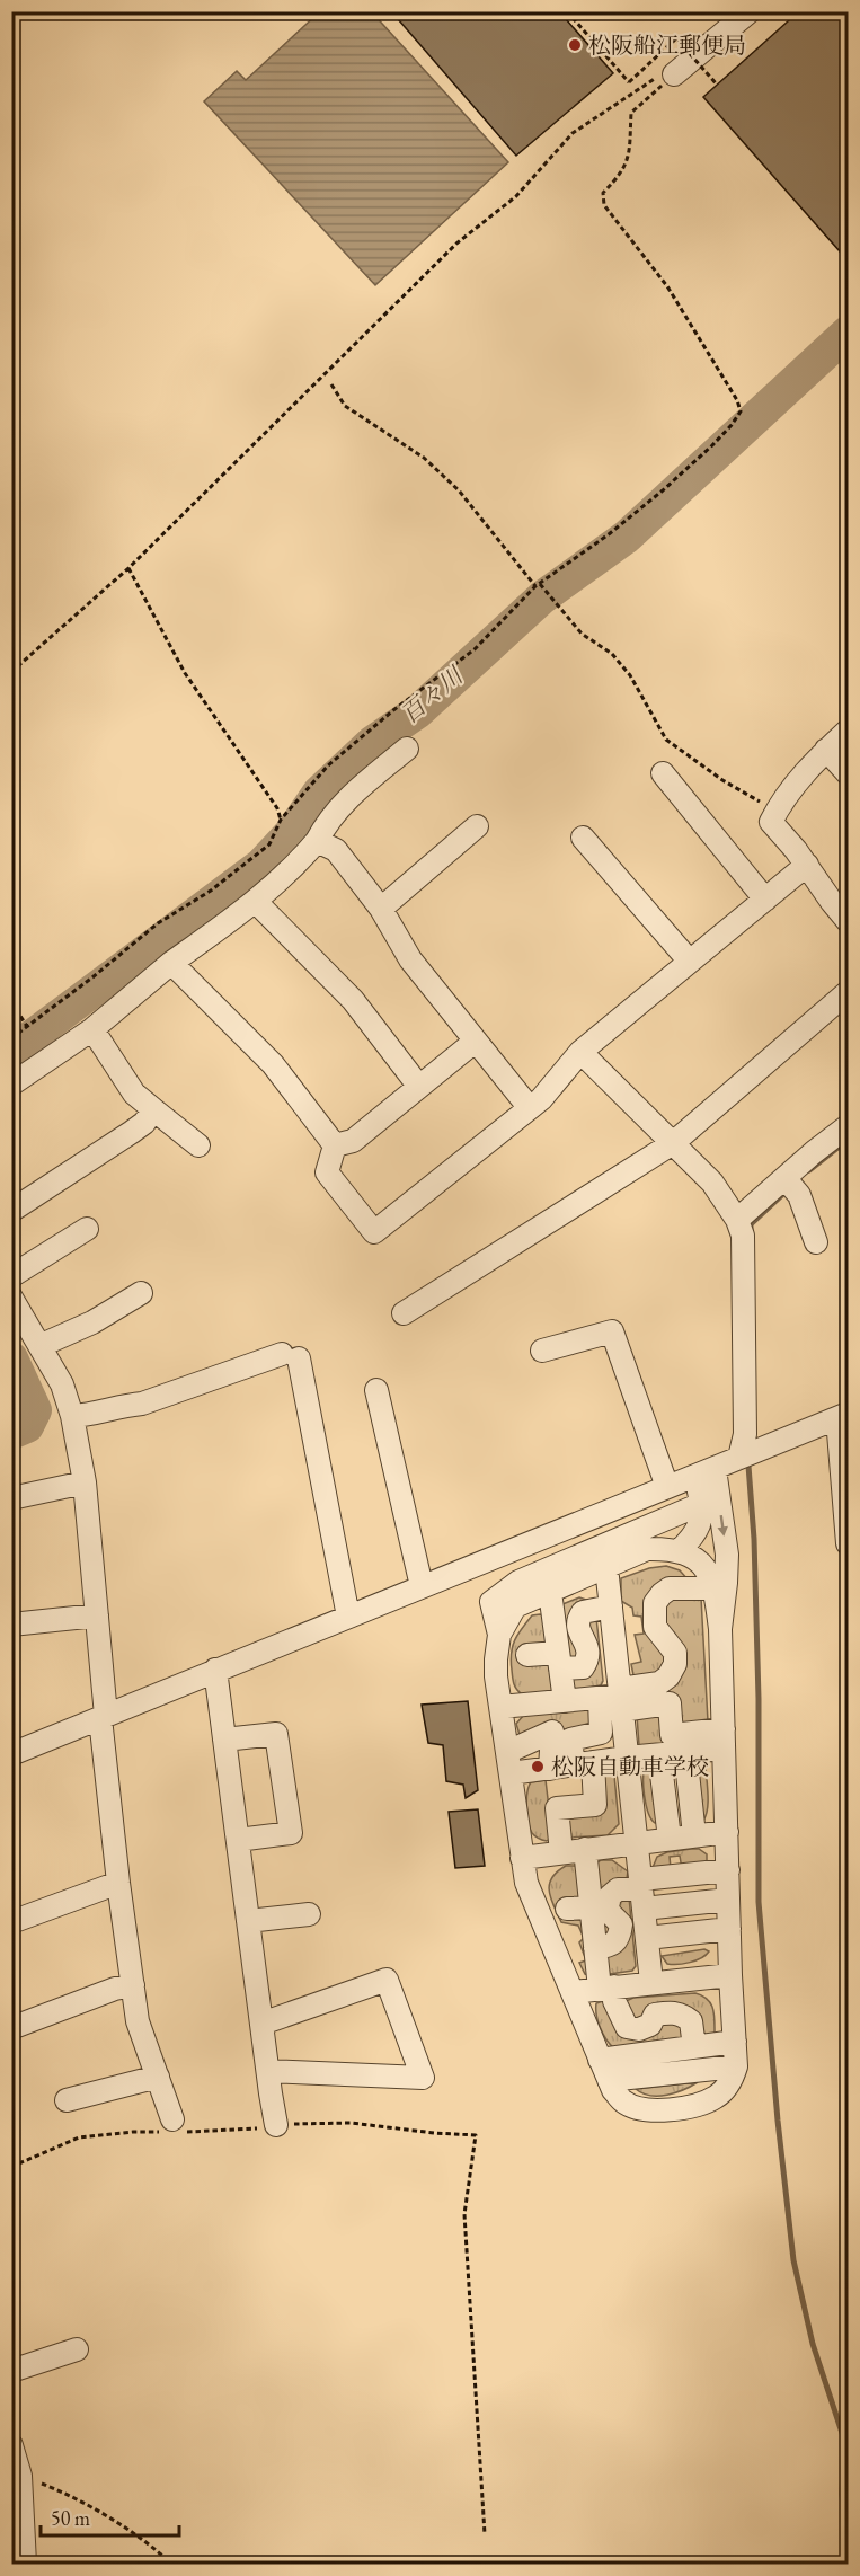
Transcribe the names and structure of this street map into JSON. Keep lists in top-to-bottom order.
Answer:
{
  "water": ["百々川"],
  "places": ["松阪船江郵便局", "松阪自動車学校"],
  "scale_bar": "50 m"
}
